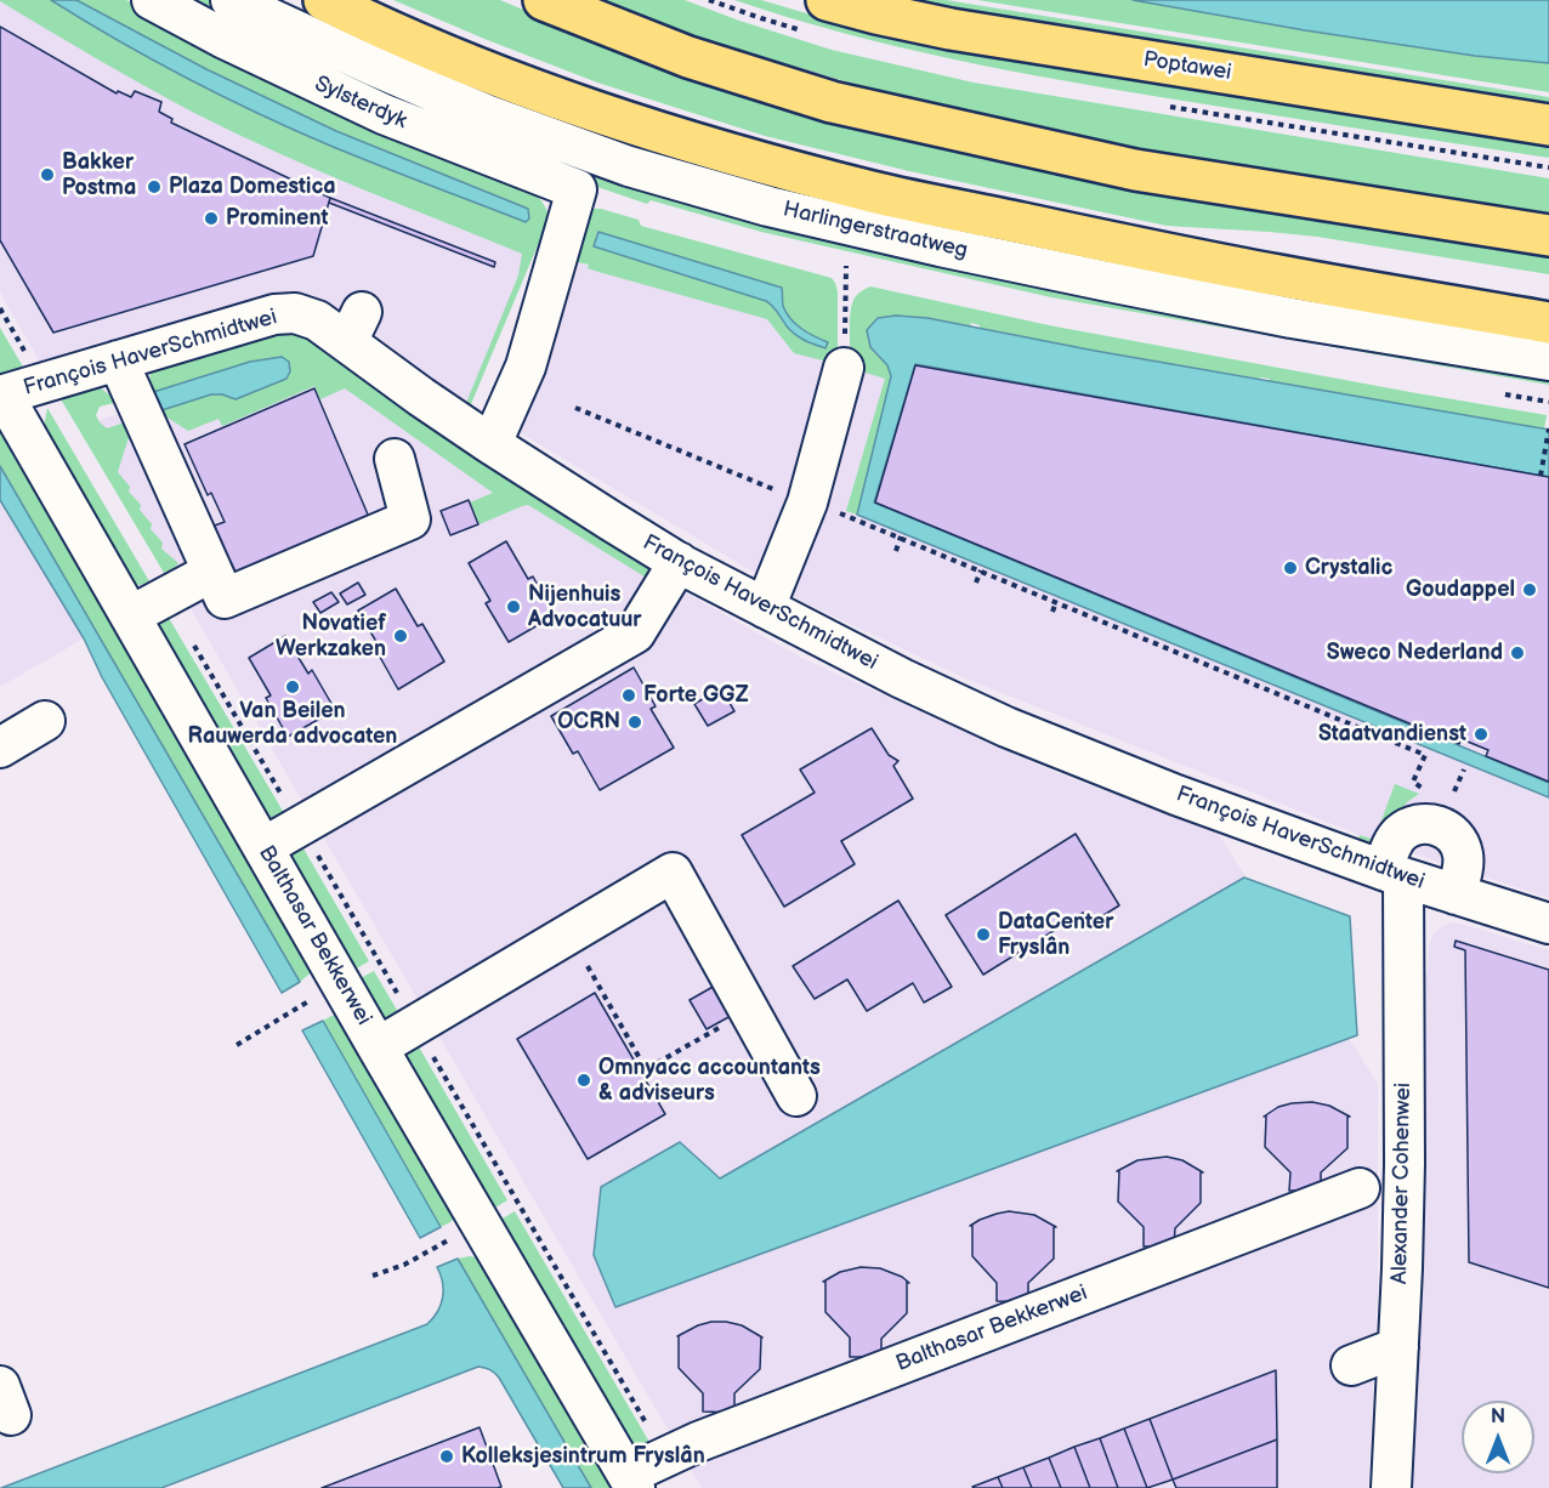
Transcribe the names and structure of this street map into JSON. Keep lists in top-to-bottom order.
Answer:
{
  "streets": {
    "main road": ["Poptawei", "Harlingerstraatweg"],
    "street": [
      "Sylsterdyk",
      "François HaverSchmidtwei",
      "Balthasar Bekkerwei",
      "Alexander Cohenwei"
    ]
  },
  "crossings": [
    ["Sylsterdyk", "François HaverSchmidtwei"],
    ["François HaverSchmidtwei", "Balthasar Bekkerwei"],
    ["François HaverSchmidtwei", "Alexander Cohenwei"]
  ],
  "places": [
    "Bakker Postma",
    "Plaza Domestica",
    "Prominent",
    "Crystalic",
    "Goudappel",
    "Nijenhuis Advocatuur",
    "Novatief Werkzaken",
    "Sweco Nederland",
    "Van Beilen Rauwerda advocaten",
    "Forte GGZ",
    "OCRN",
    "Staatvandienst",
    "DataCenter Fryslân",
    "Omnyacc accountants & adviseurs",
    "Kolleksjesintrum Fryslân"
  ],
  "north": "top"
}
